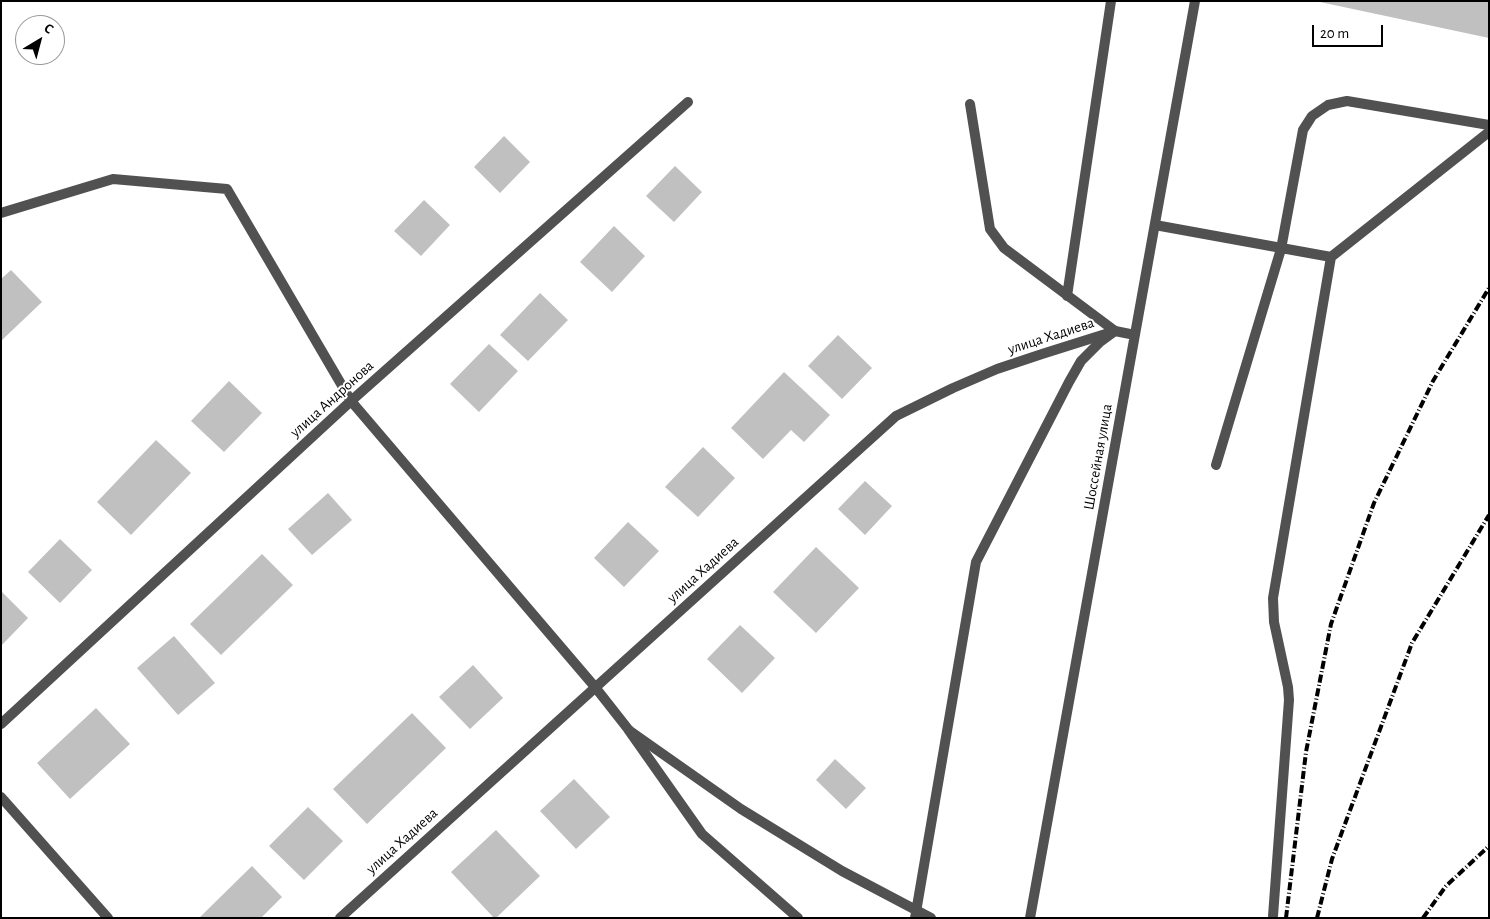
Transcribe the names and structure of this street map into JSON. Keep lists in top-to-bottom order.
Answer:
{
  "streets": {
    "street": ["улица Хадиева", "улица Андронова", "Шоссейная улица"]
  },
  "crossings": [
    ["улица Хадиева", "Шоссейная улица"]
  ],
  "scale_bar": "20 m",
  "north": "top right"
}
